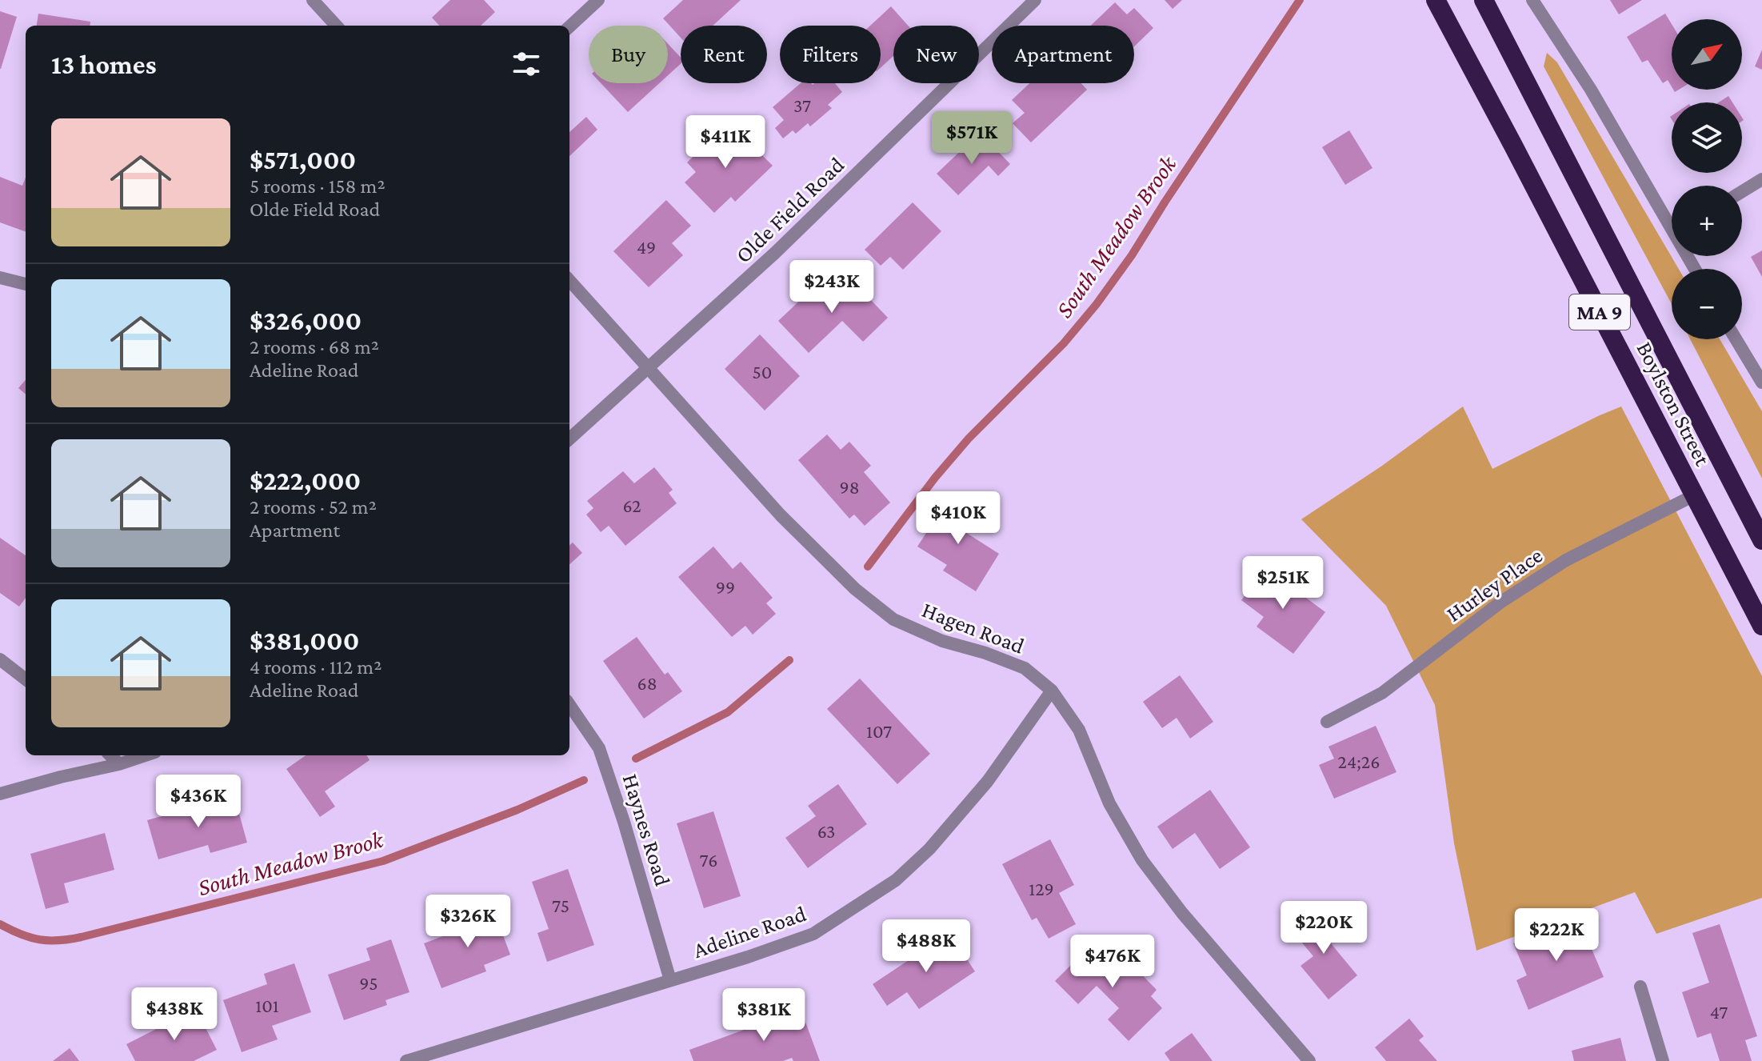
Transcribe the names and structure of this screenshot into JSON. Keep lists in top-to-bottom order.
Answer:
{
  "streets": {
    "highway": ["MA 9", "Boylston Street"],
    "street": [
      "Olde Field Road",
      "Hurley Place",
      "Hagen Road",
      "Haynes Road",
      "Adeline Road"
    ]
  },
  "crossings": [
    ["Olde Field Road", "Hagen Road"],
    ["Boylston Street", "Hurley Place"],
    ["Hagen Road", "Adeline Road"],
    ["Haynes Road", "Adeline Road"]
  ],
  "water": ["South Meadow Brook"],
  "house_numbers": [
    "37",
    "49",
    "50",
    "98",
    "62",
    "99",
    "68",
    "107",
    "24;26",
    "63",
    "76",
    "129",
    "75",
    "95",
    "101",
    "47"
  ],
  "north": "top right",
  "page": {
    "map_buttons": ["+", "−"],
    "chip": [
      "Buy",
      "Rent",
      "Filters",
      "New",
      "Apartment"
    ],
    "heading": "13 homes",
    "list": [
      {
        "name": "$571,000",
        "note": "5 rooms · 158 m² · Olde Field Road"
      },
      {
        "name": "$326,000",
        "note": "2 rooms · 68 m² · Adeline Road"
      },
      {
        "name": "$222,000",
        "note": "2 rooms · 52 m² · Apartment"
      },
      {
        "name": "$381,000",
        "note": "4 rooms · 112 m² · Adeline Road"
      }
    ],
    "price": [
      "$571K",
      "$411K",
      "$243K",
      "$410K",
      "$251K",
      "$436K",
      "$326K",
      "$220K",
      "$222K",
      "$488K",
      "$476K",
      "$438K",
      "$381K"
    ]
  }
}
